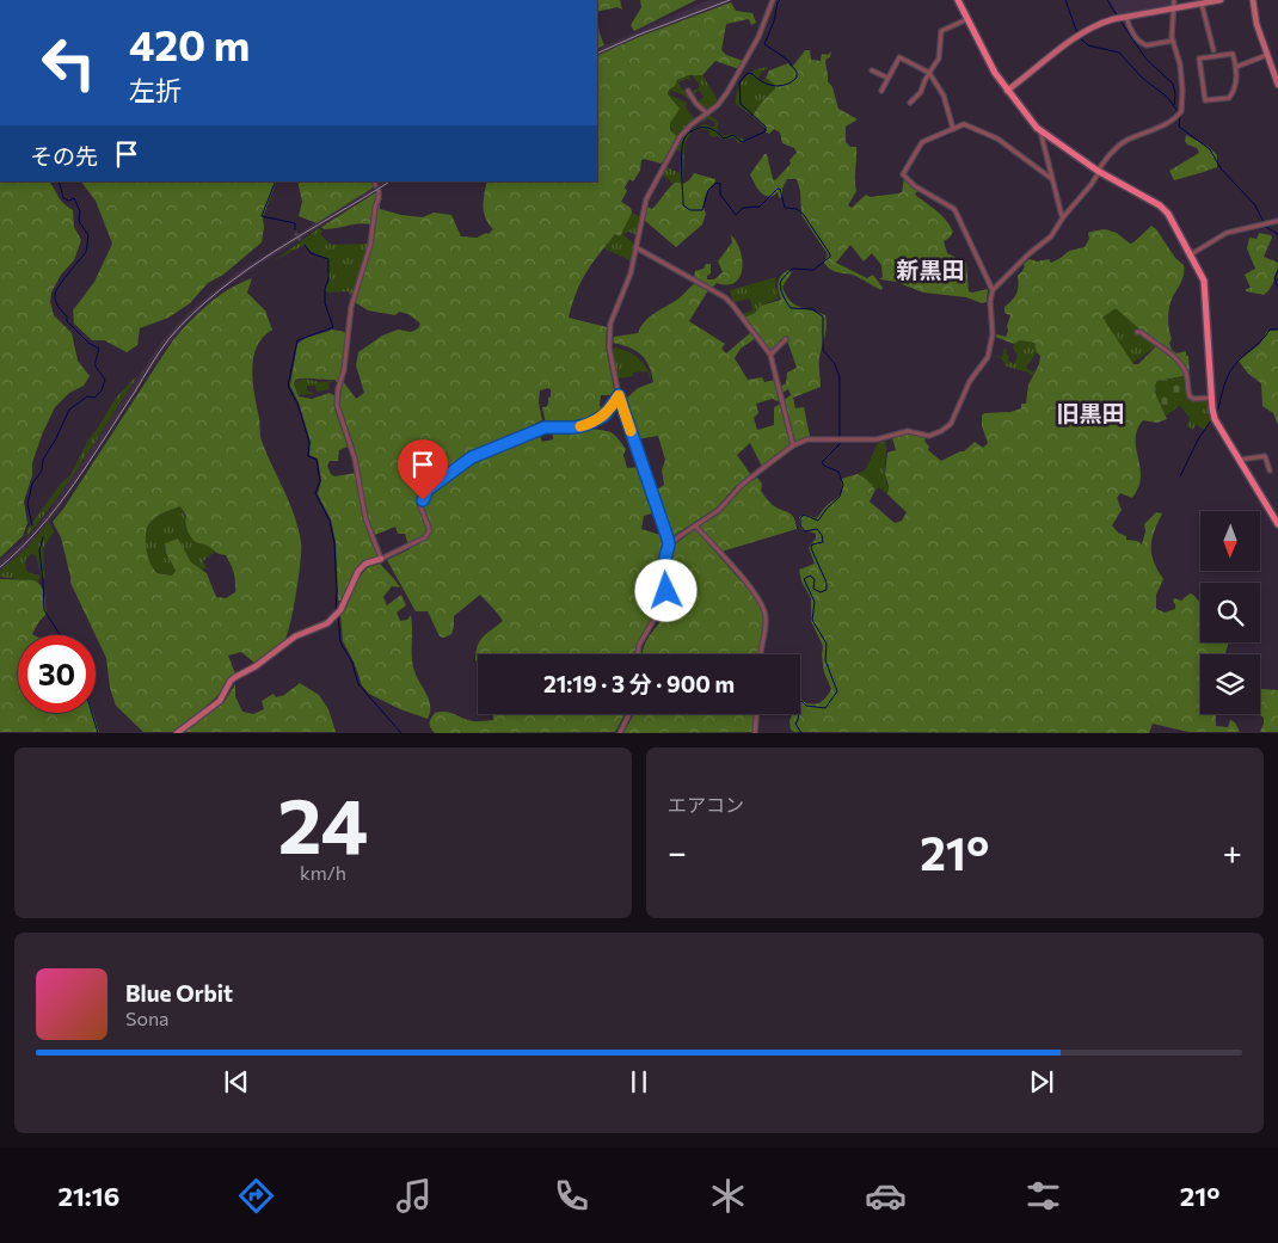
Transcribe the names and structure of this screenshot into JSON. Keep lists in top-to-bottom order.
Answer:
{
  "districts": ["新黒田", "旧黒田"],
  "north": "bottom",
  "page": {
    "turn": ["420 m", "左折"],
    "then": "その先",
    "limit": "30",
    "trip": "21:19 · 3 分 · 900 m",
    "tile": [
      ["24", "km/h"],
      "エアコン"
    ],
    "heat": ["−", "21°", "+"],
    "song": ["Blue Orbit", "Sona"],
    "tabs": ["21:16", "21°"]
  }
}
